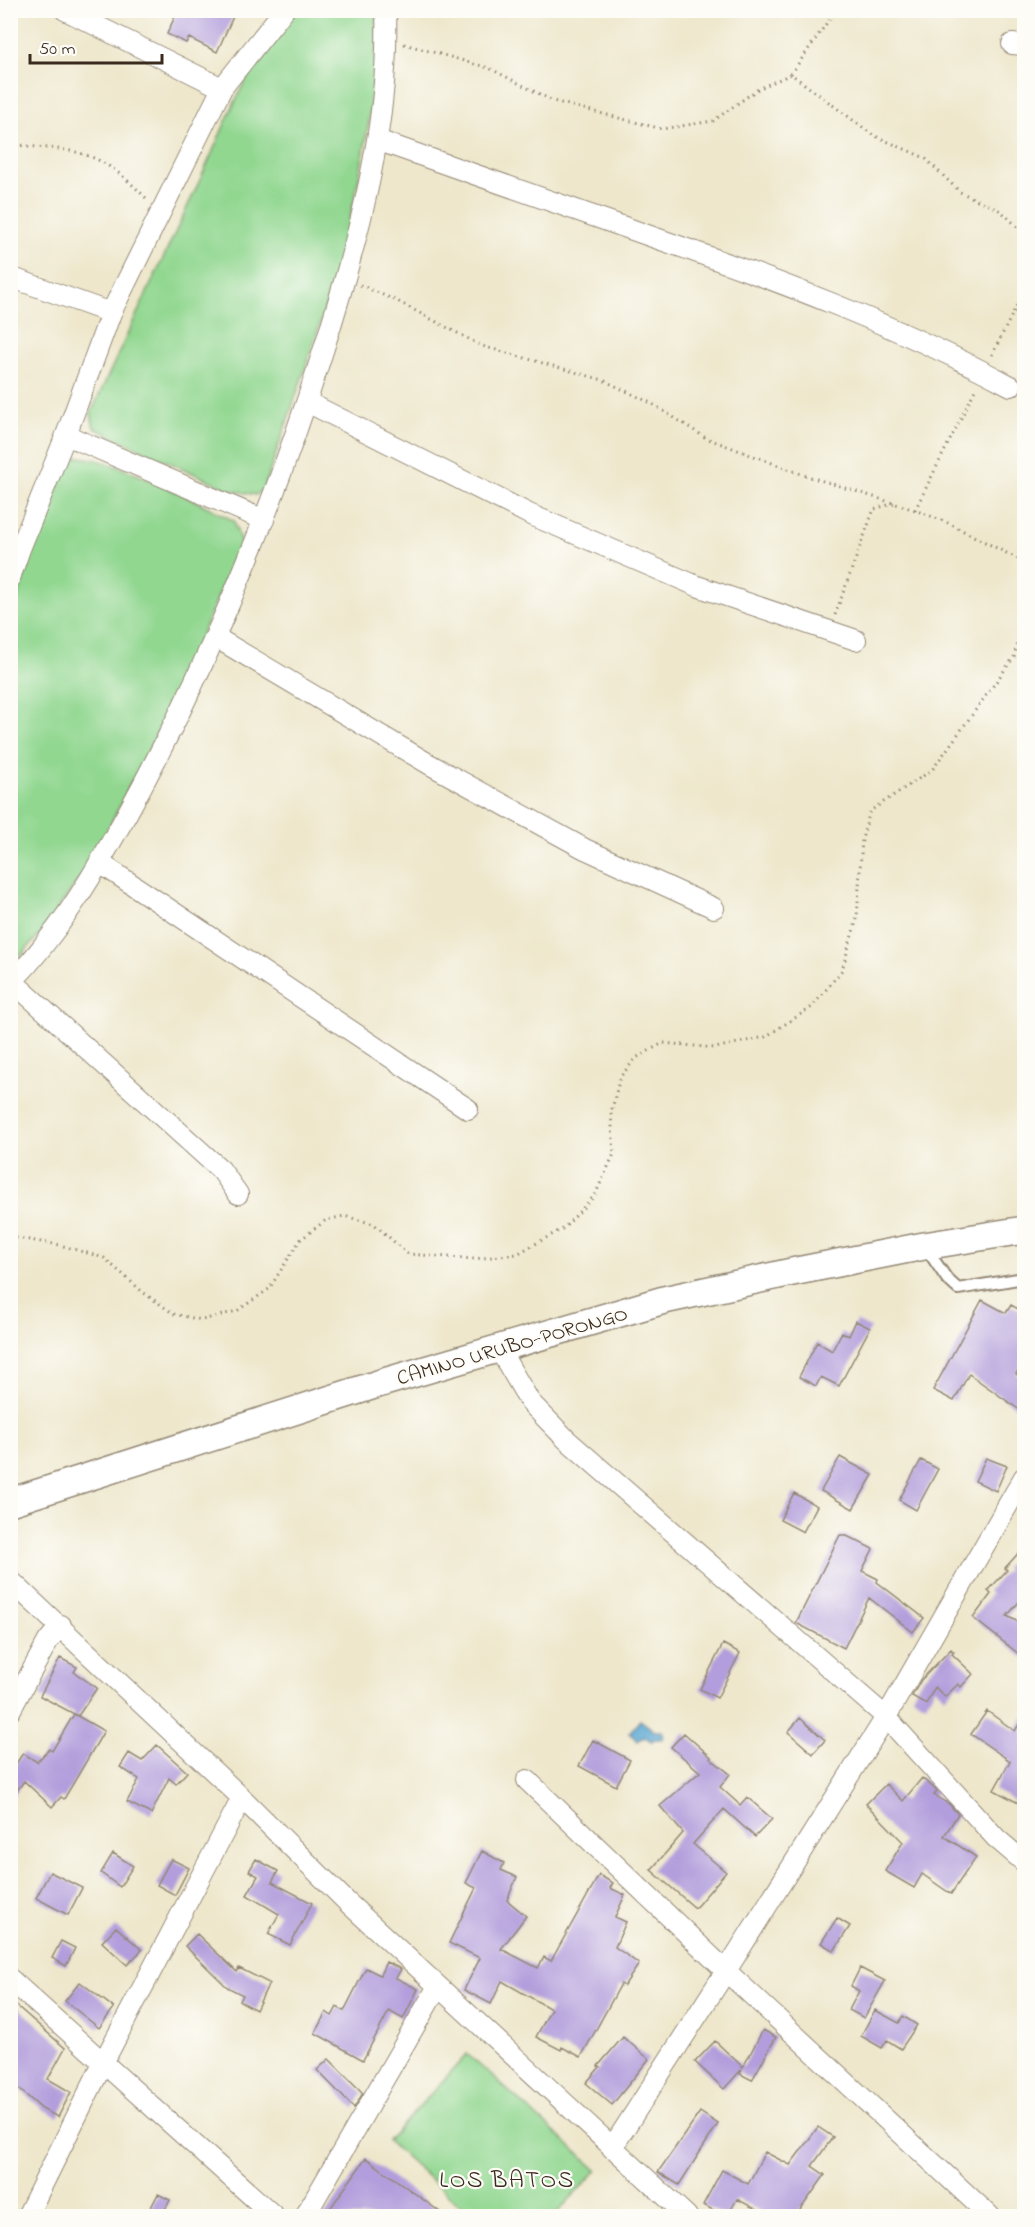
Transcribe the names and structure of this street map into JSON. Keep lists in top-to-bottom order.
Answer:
{
  "streets": {
    "main road": ["CAMINO URUBO-PORONGO"]
  },
  "districts": ["LOS BATOS"],
  "scale_bar": "50 m"
}
